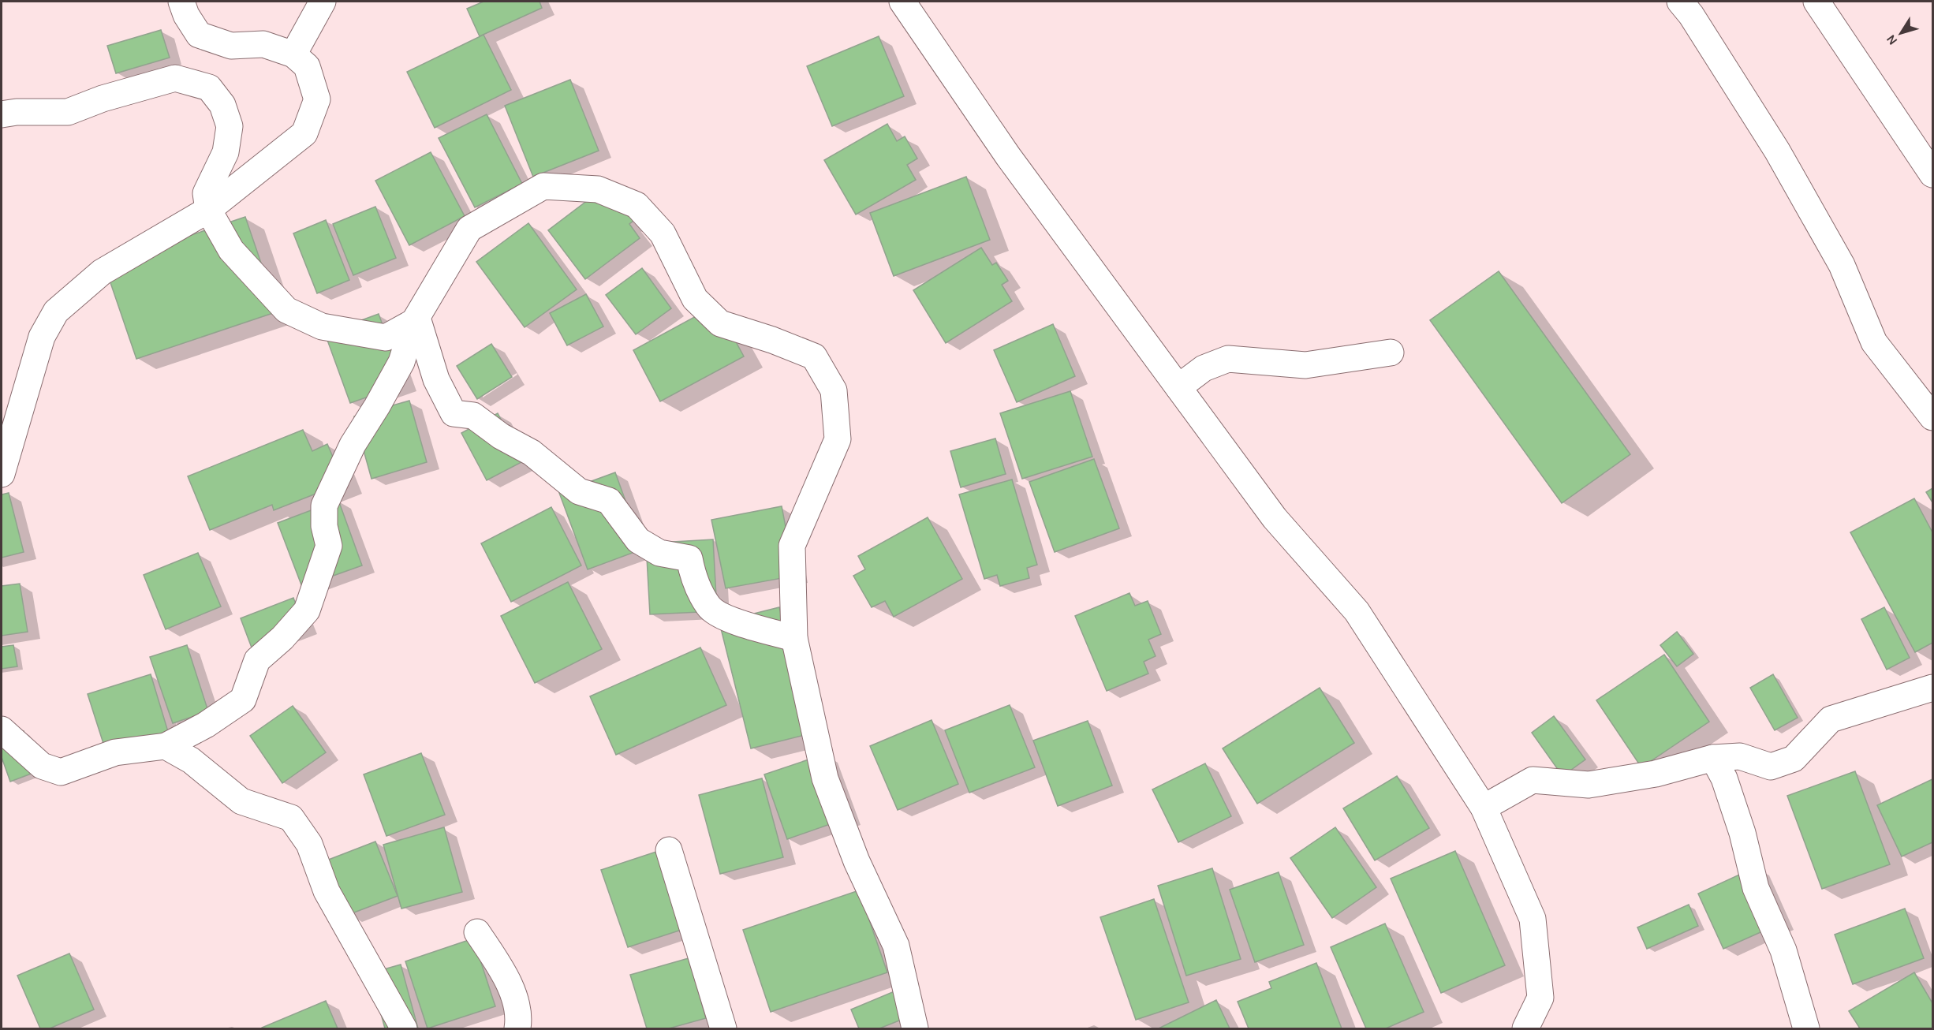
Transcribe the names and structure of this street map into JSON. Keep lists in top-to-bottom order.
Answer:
{
  "north": "bottom left"
}
